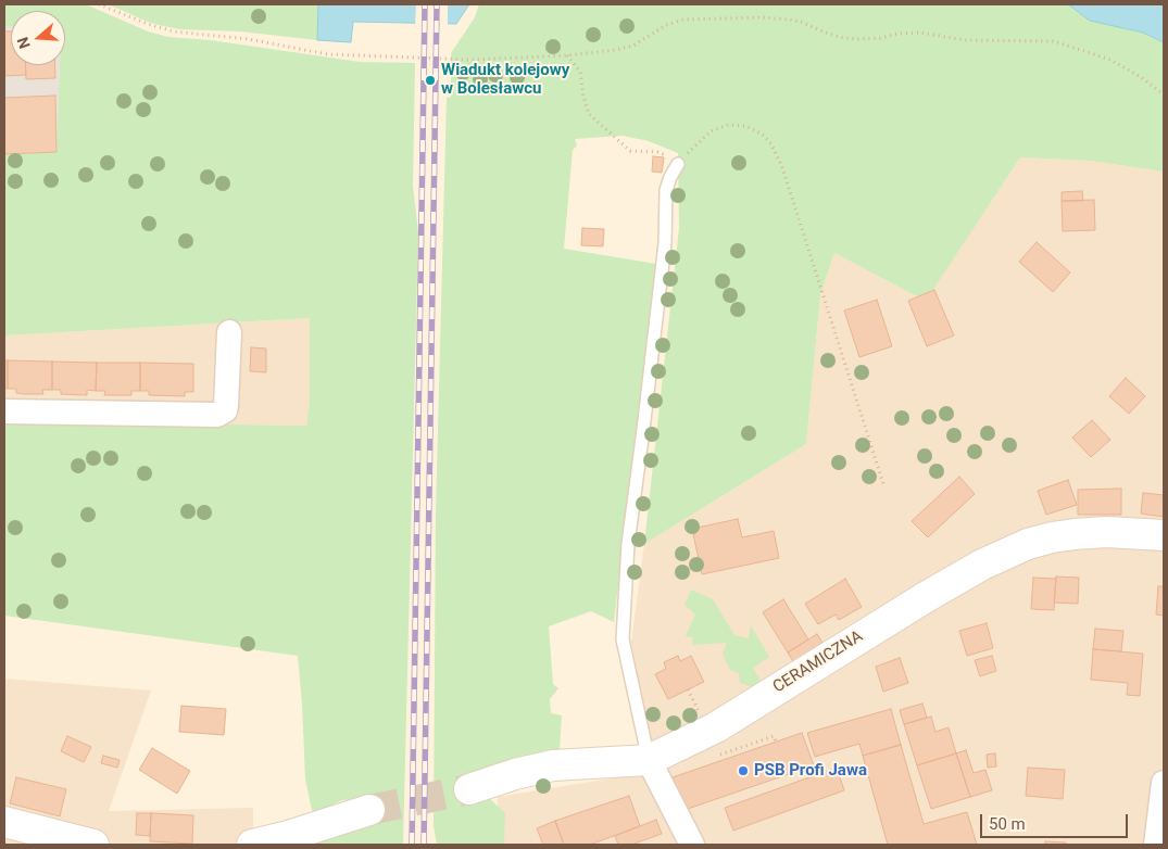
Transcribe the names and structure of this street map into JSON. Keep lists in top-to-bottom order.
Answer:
{
  "streets": {
    "street": ["CERAMICZNA"]
  },
  "places": ["Wiadukt kolejowy w Bolesławcu", "PSB Profi Jawa"],
  "scale_bar": "50 m",
  "north": "left"
}
